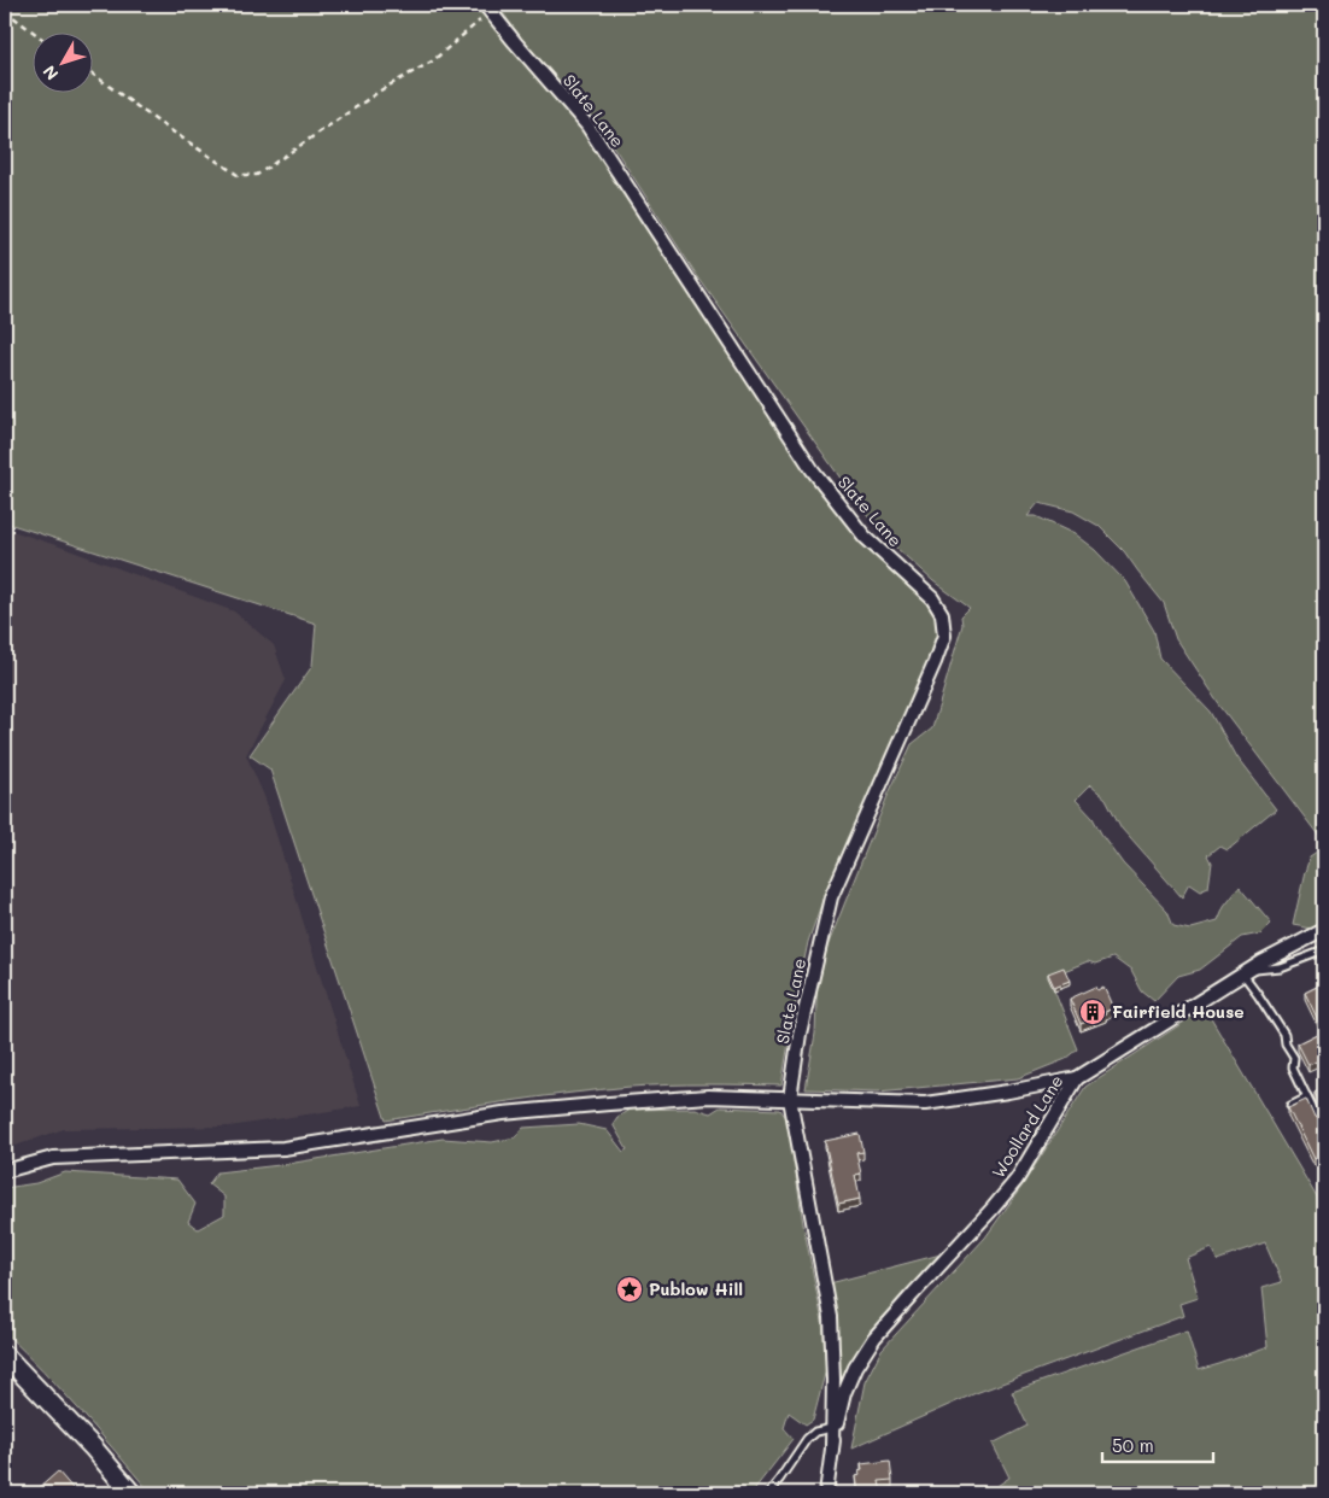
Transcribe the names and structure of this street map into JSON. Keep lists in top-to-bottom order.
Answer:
{
  "streets": {
    "street": ["Slate Lane", "Woollard Lane"]
  },
  "crossings": [
    ["Slate Lane", "Woollard Lane"]
  ],
  "places": {
    "building": ["Fairfield House"],
    "place": ["Publow Hill"]
  },
  "scale_bar": "50 m",
  "north": "bottom left"
}
